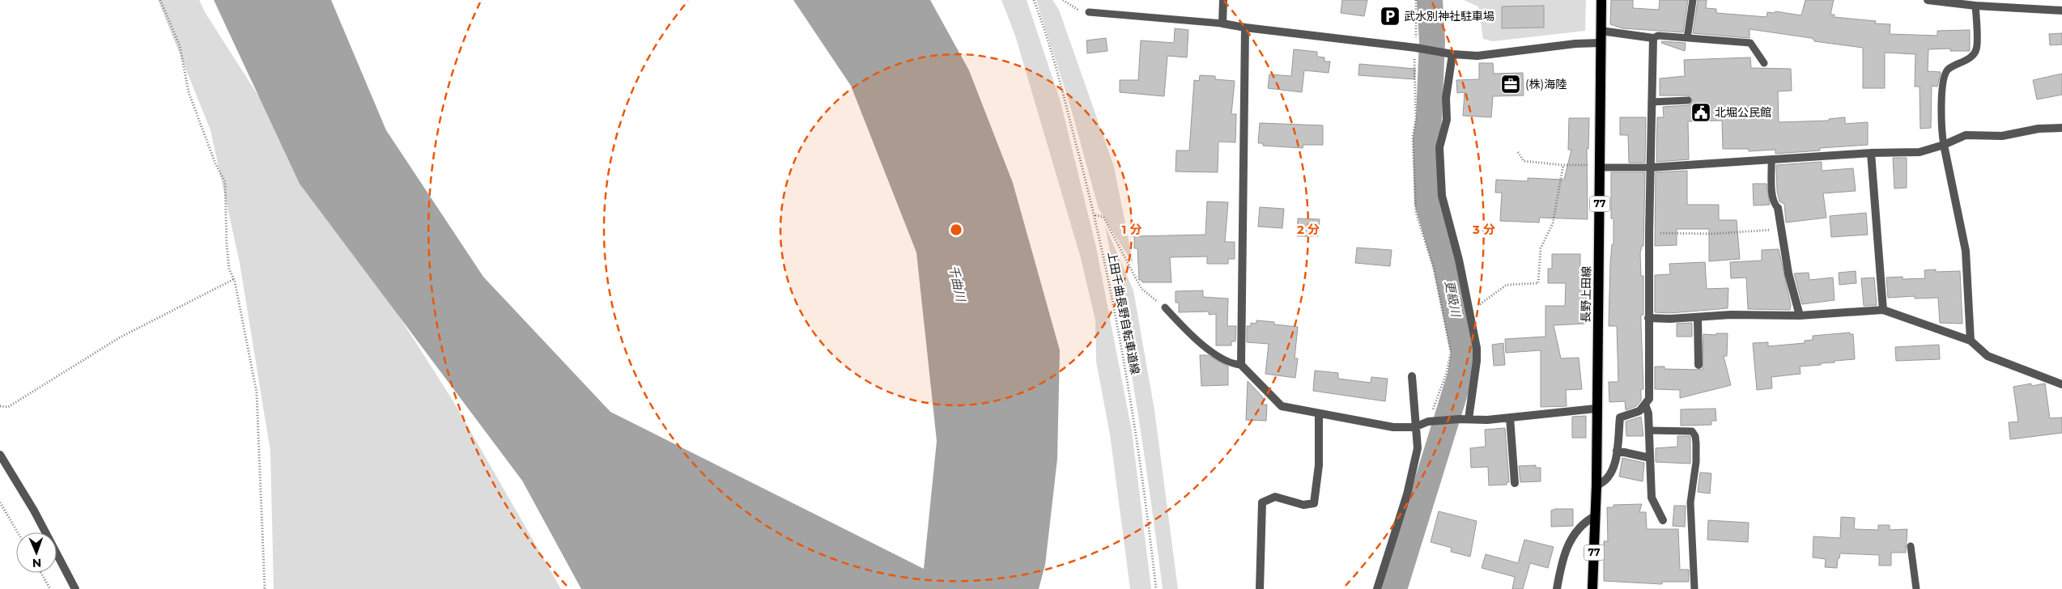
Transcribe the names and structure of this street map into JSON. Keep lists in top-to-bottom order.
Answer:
{
  "streets": {
    "main road": ["77", "長野上田線"],
    "path": ["上田千曲長野自転車道線"]
  },
  "water": ["千曲川", "更級川"],
  "places": {
    "parking": ["武水別神社駐車場"],
    "office": ["(株)海陸"],
    "public building": ["北堀公民館"]
  },
  "north": "bottom",
  "rings": ["1 分", "2 分", "3 分"]
}
